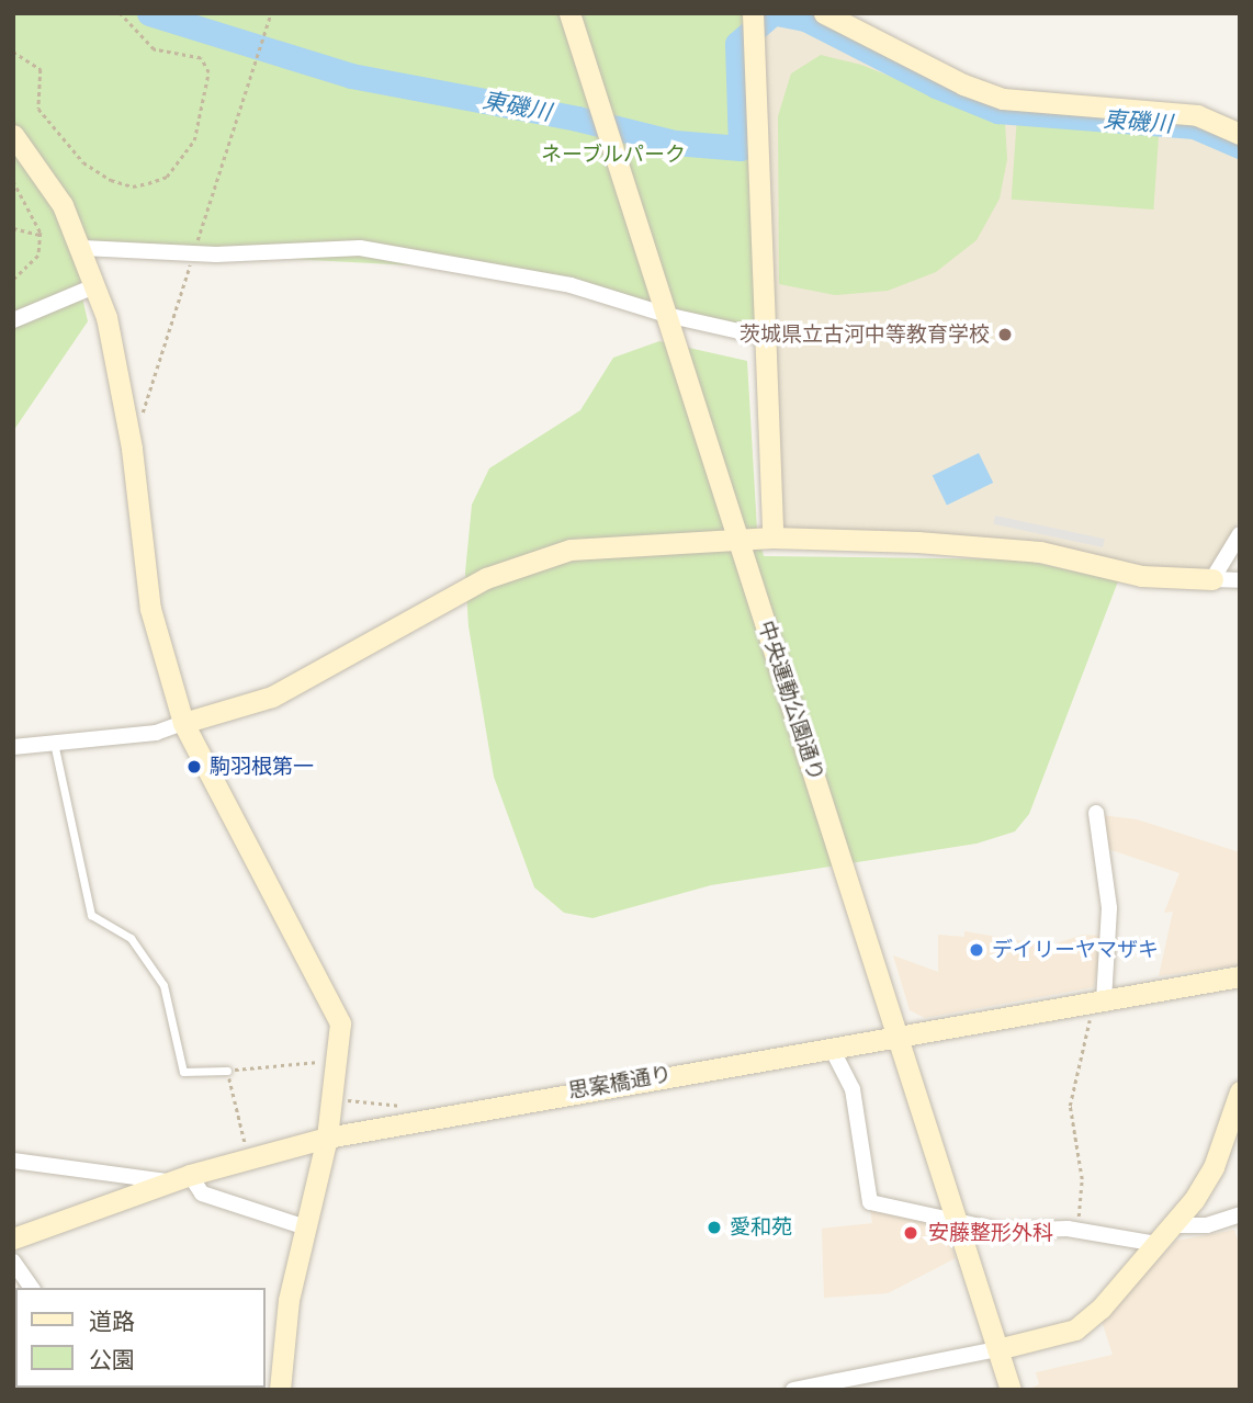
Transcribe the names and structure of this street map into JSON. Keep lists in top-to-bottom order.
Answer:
{
  "streets": {
    "street": ["中央運動公園通り", "思案橋通り"]
  },
  "crossings": [
    ["中央運動公園通り", "思案橋通り"]
  ],
  "water": ["東磯川"],
  "parks": ["ネーブルパーク"],
  "places": [
    "茨城県立古河中等教育学校",
    "駒羽根第一",
    "デイリーヤマザキ",
    "愛和苑",
    "安藤整形外科"
  ],
  "legend": ["道路", "公園"]
}
